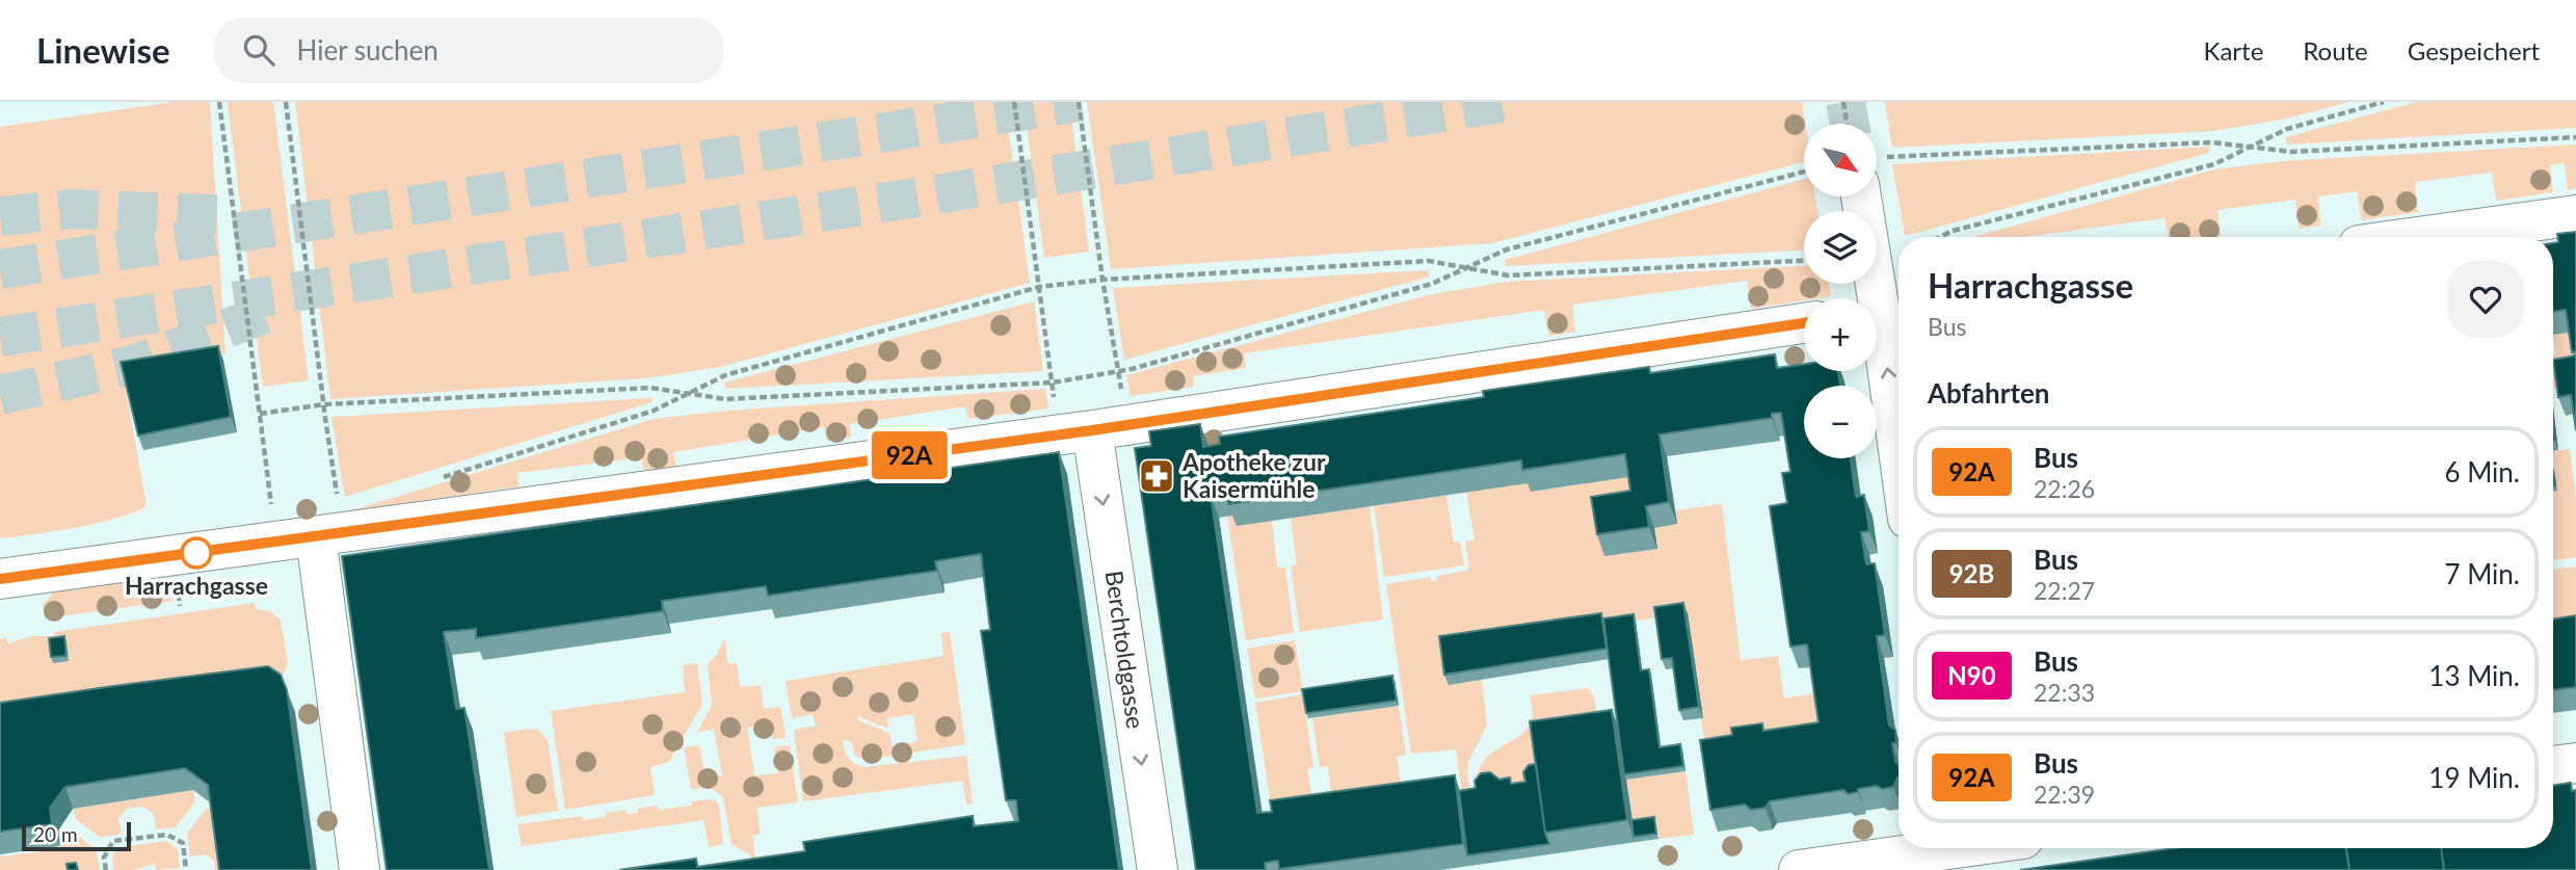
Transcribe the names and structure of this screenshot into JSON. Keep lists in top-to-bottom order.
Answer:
{
  "streets": {
    "street": ["Berchtoldgasse"]
  },
  "one_way": ["Berchtoldgasse"],
  "places": {
    "pharmacy": ["Apotheke zur Kaisermühle"],
    "other": ["Harrachgasse"]
  },
  "lines": ["bus line 92A"],
  "scale_bar": "20 m",
  "north": "bottom right",
  "page": {
    "header": "Linewise",
    "search": "Hier suchen",
    "nav": ["Karte", "Route", "Gespeichert"],
    "on_map": "92A",
    "map_buttons": ["+", "−"],
    "heading": [
      ["Harrachgasse", "Bus"],
      "Abfahrten"
    ],
    "list": [
      {
        "mark": "92A",
        "name": "Bus",
        "note": "22:26",
        "value": "6 Min."
      },
      {
        "mark": "92B",
        "name": "Bus",
        "note": "22:27",
        "value": "7 Min."
      },
      {
        "mark": "N90",
        "name": "Bus",
        "note": "22:33",
        "value": "13 Min."
      },
      {
        "mark": "92A",
        "name": "Bus",
        "note": "22:39",
        "value": "19 Min."
      }
    ],
    "scale": "20 m"
  }
}
